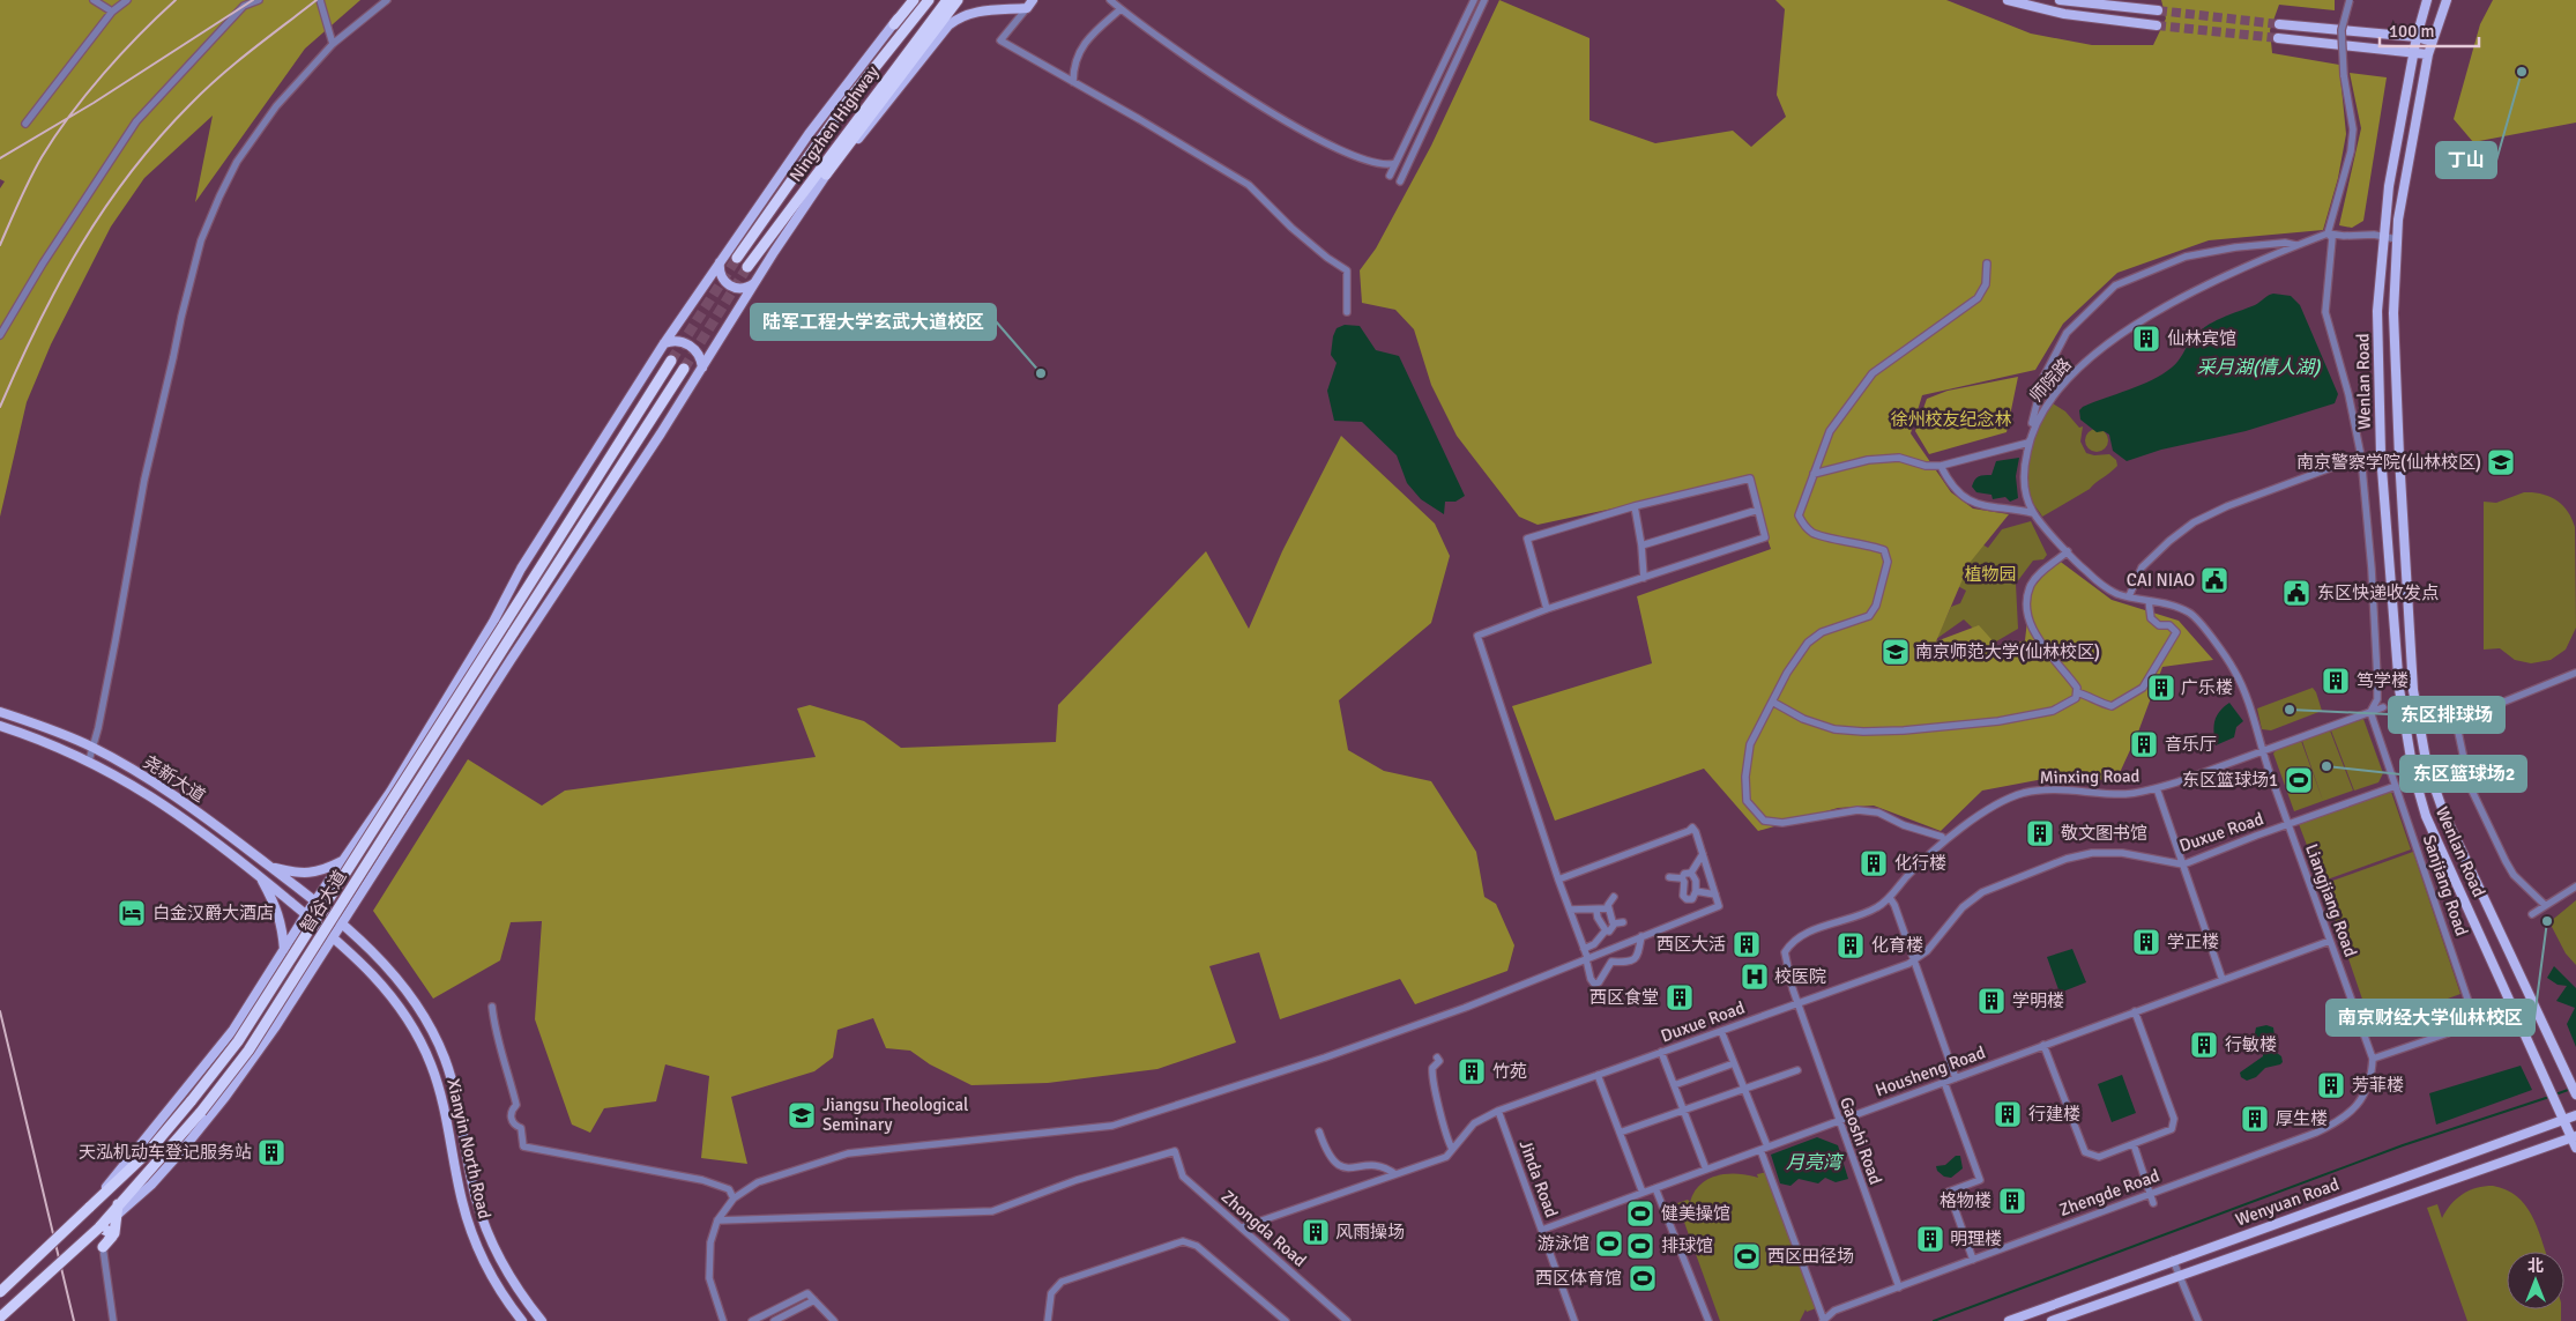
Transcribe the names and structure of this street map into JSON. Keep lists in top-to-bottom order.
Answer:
{
  "streets": {
    "highway": ["Ningzhen Highway", "智谷大道"],
    "main road": [
      "Wenlan Road",
      "尧新大道",
      "Xianyin North Road",
      "Wenyuan Road"
    ],
    "street": [
      "师院路",
      "Minxing Road",
      "Duxue Road",
      "Sanjiang Road",
      "Liangjiang Road",
      "Housheng Road",
      "Gaoshi Road",
      "Jinda Road",
      "Zhengde Road",
      "Zhongda Road"
    ]
  },
  "crossings": [
    ["师院路", "Wenlan Road"],
    ["师院路", "Minxing Road"],
    ["师院路", "Liangjiang Road"],
    ["Wenlan Road", "Wenyuan Road"],
    ["Minxing Road", "Duxue Road"],
    ["Minxing Road", "Sanjiang Road"],
    ["Minxing Road", "Liangjiang Road"],
    ["Minxing Road", "Gaoshi Road"],
    ["尧新大道", "Xianyin North Road"],
    ["Duxue Road", "Sanjiang Road"],
    ["Duxue Road", "Liangjiang Road"],
    ["Duxue Road", "Gaoshi Road"],
    ["Duxue Road", "Jinda Road"],
    ["Duxue Road", "Zhongda Road"],
    ["Sanjiang Road", "Liangjiang Road"],
    ["Sanjiang Road", "Zhengde Road"],
    ["Liangjiang Road", "Housheng Road"],
    ["Liangjiang Road", "Zhengde Road"],
    ["Housheng Road", "Gaoshi Road"],
    ["Housheng Road", "Jinda Road"],
    ["Gaoshi Road", "Zhengde Road"]
  ],
  "water": ["采月湖(情人湖)", "月亮湾"],
  "parks": ["徐州校友纪念林", "植物园"],
  "places": {
    "other": [
      "丁山",
      "陆军工程大学玄武大道校区",
      "东区排球场",
      "东区篮球场2",
      "南京财经大学仙林校区"
    ],
    "building": [
      "仙林宾馆",
      "笃学楼",
      "广乐楼",
      "音乐厅",
      "敬文图书馆",
      "化行楼",
      "学正楼",
      "西区大活",
      "化育楼",
      "西区食堂",
      "学明楼",
      "行敏楼",
      "竹苑",
      "芳菲楼",
      "行建楼",
      "厚生楼",
      "天泓机动车登记服务站",
      "格物楼",
      "风雨操场",
      "明理楼"
    ],
    "school or university": ["南京警察学院(仙林校区)", "南京师范大学(仙林校区)", "Jiangsu Theological Seminary"],
    "public building": ["CAI NIAO", "东区快递收发点"],
    "sports": [
      "东区篮球场1",
      "健美操馆",
      "游泳馆",
      "排球馆",
      "西区田径场",
      "西区体育馆"
    ],
    "hotel": ["白金汉爵大酒店"],
    "hospital": ["校医院"]
  },
  "scale_bar": "100 m",
  "north": "top"
}
